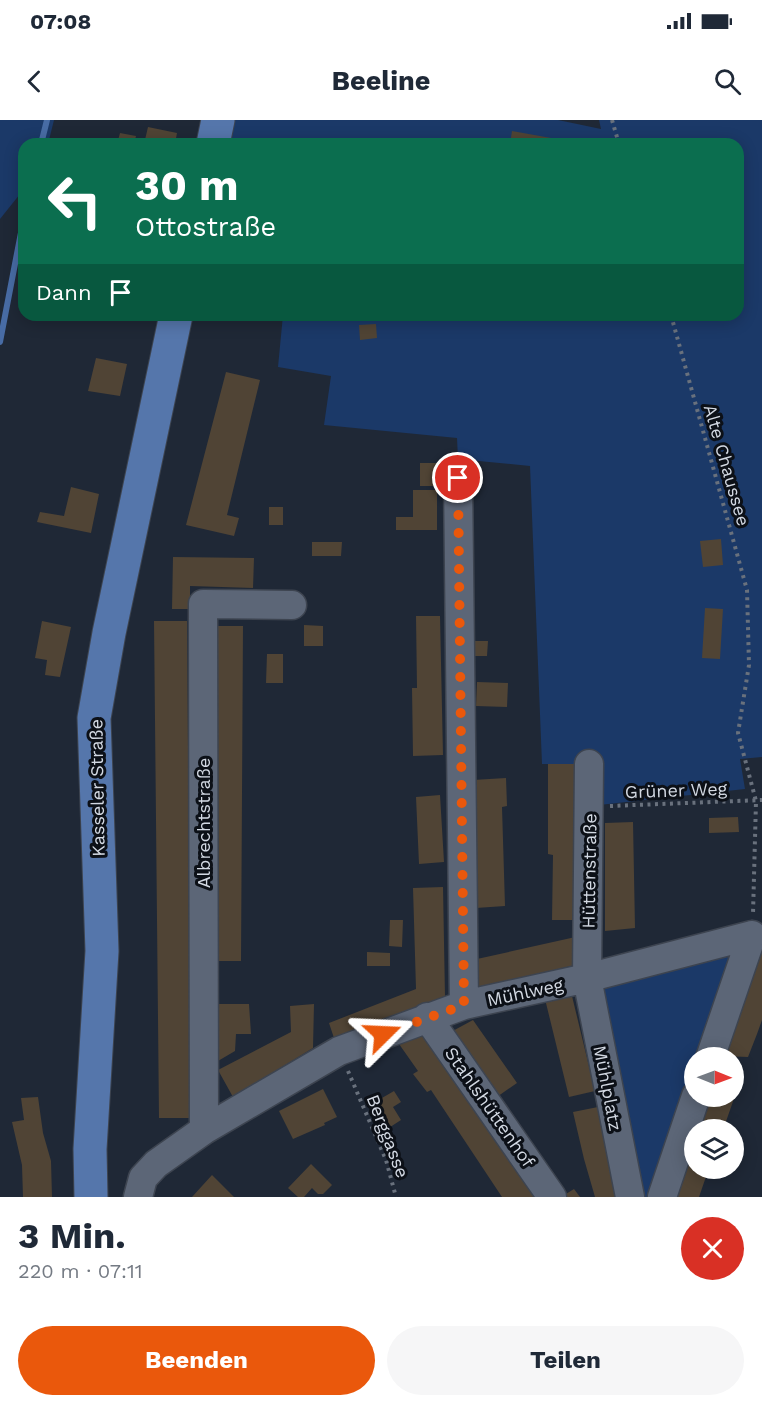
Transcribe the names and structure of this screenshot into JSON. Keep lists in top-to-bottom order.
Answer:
{
  "streets": {
    "main road": ["Kasseler Straße"],
    "street": [
      "Albrechtstraße",
      "Hüttenstraße",
      "Mühlweg",
      "Mühlplatz",
      "Stahlshüttenhof"
    ],
    "path": ["Alte Chaussee", "Grüner Weg", "Berggasse"]
  },
  "crossings": [
    ["Alte Chaussee", "Grüner Weg"],
    ["Alte Chaussee", "Mühlweg"],
    ["Grüner Weg", "Hüttenstraße"],
    ["Albrechtstraße", "Mühlweg"],
    ["Hüttenstraße", "Mühlweg"],
    ["Hüttenstraße", "Mühlplatz"],
    ["Mühlweg", "Mühlplatz"],
    ["Mühlweg", "Stahlshüttenhof"],
    ["Mühlweg", "Berggasse"]
  ],
  "north": "right",
  "page": {
    "status": "07:08",
    "header": "Beeline",
    "turn": ["30 m", "Ottostraße"],
    "then": "Dann",
    "heading": ["3 Min.", "220 m · 07:11"],
    "buttons": ["Beenden", "Teilen"]
  }
}
